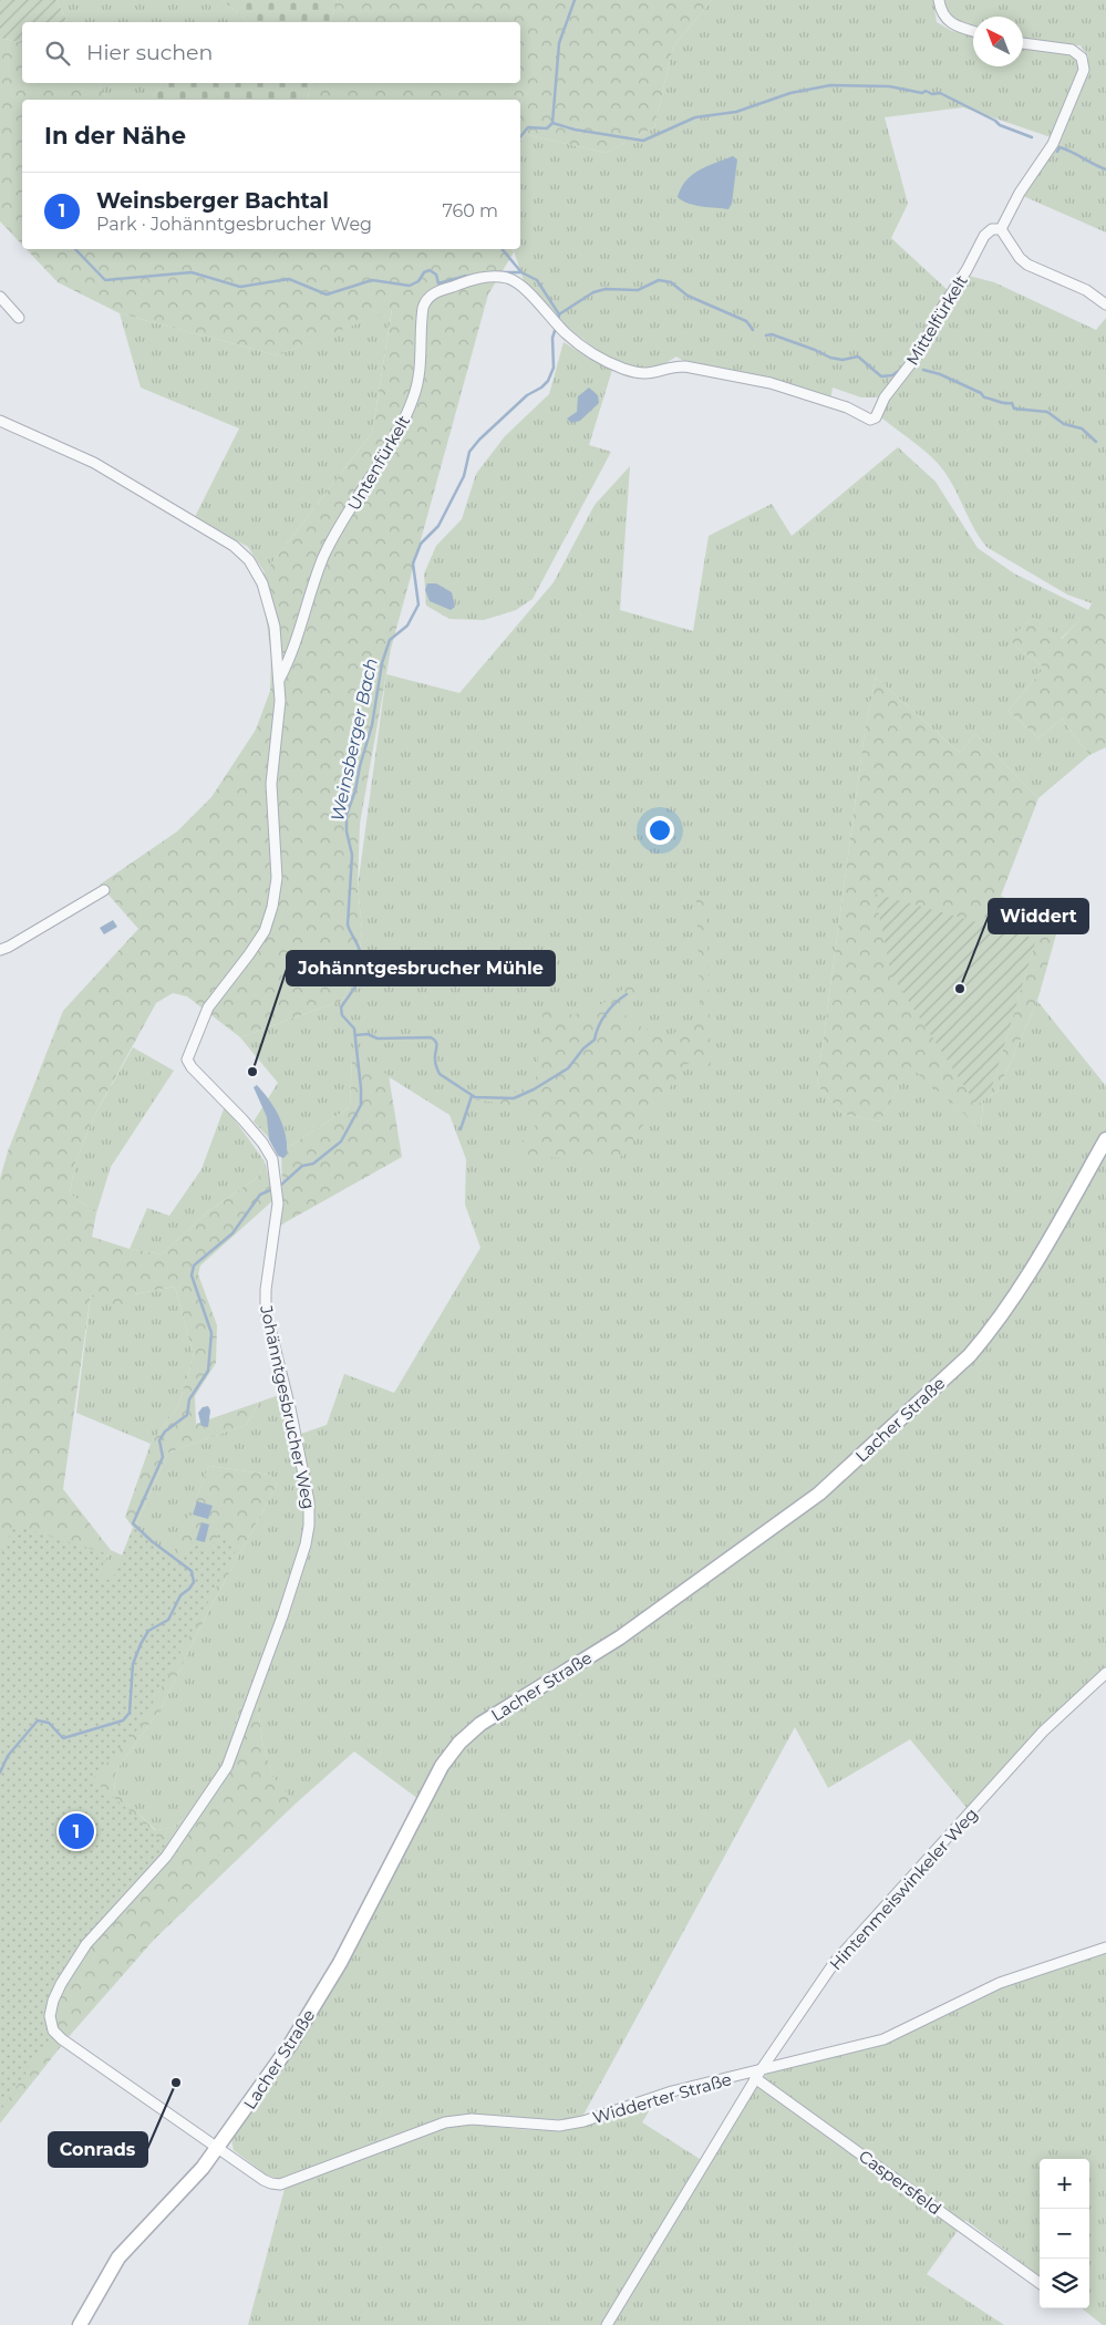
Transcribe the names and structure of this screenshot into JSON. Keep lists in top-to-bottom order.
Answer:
{
  "streets": {
    "street": [
      "Mittelfürkelt",
      "Untenfürkelt",
      "Johänntgesbrucher Weg",
      "Lacher Straße",
      "Hintenmeiswinkeler Weg",
      "Widderter Straße",
      "Caspersfeld"
    ]
  },
  "crossings": [
    ["Mittelfürkelt", "Untenfürkelt"],
    ["Untenfürkelt", "Johänntgesbrucher Weg"],
    ["Johänntgesbrucher Weg", "Lacher Straße"],
    ["Johänntgesbrucher Weg", "Widderter Straße"],
    ["Lacher Straße", "Widderter Straße"],
    ["Hintenmeiswinkeler Weg", "Widderter Straße"],
    ["Hintenmeiswinkeler Weg", "Caspersfeld"],
    ["Widderter Straße", "Caspersfeld"]
  ],
  "water": ["Weinsberger Bach"],
  "places": ["Widdert", "Johänntgesbrucher Mühle", "Conrads"],
  "north": "top left",
  "page": {
    "search": "Hier suchen",
    "heading": "In der Nähe",
    "list": [
      {
        "mark": "1",
        "name": "Weinsberger Bachtal",
        "note": "Park · Johänntgesbrucher Weg",
        "value": "760 m"
      }
    ],
    "pins": "1",
    "map_buttons": ["+", "−"]
  }
}
